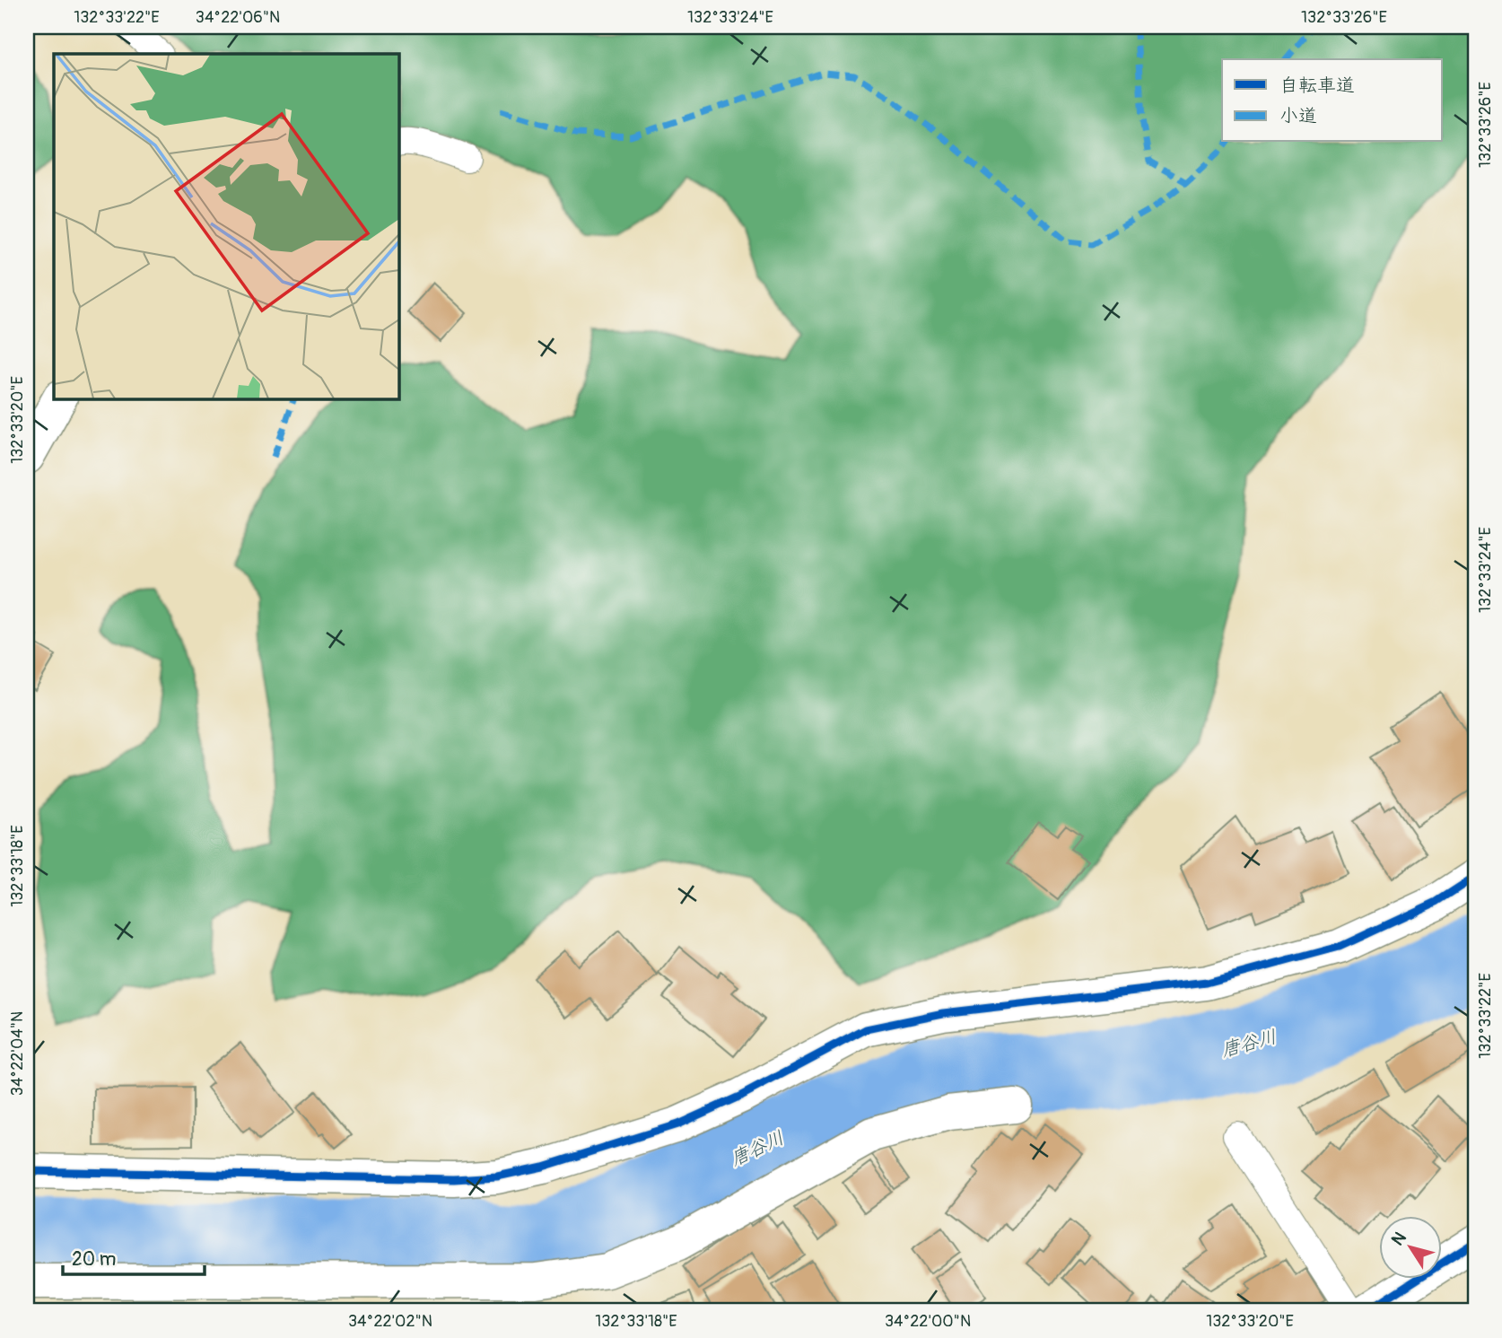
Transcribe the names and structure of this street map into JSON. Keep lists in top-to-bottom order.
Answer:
{
  "water": ["唐谷川"],
  "legend": ["自転車道", "小道"],
  "scale_bar": "20 m",
  "north": "top left",
  "coordinates": [
    "132°33'22\"E",
    "34°22'06\"N",
    "132°33'24\"E",
    "132°33'26\"E",
    "132°33'20\"E",
    "132°33'18\"E",
    "34°22'04\"N",
    "34°22'02\"N",
    "34°22'00\"N"
  ]
}
